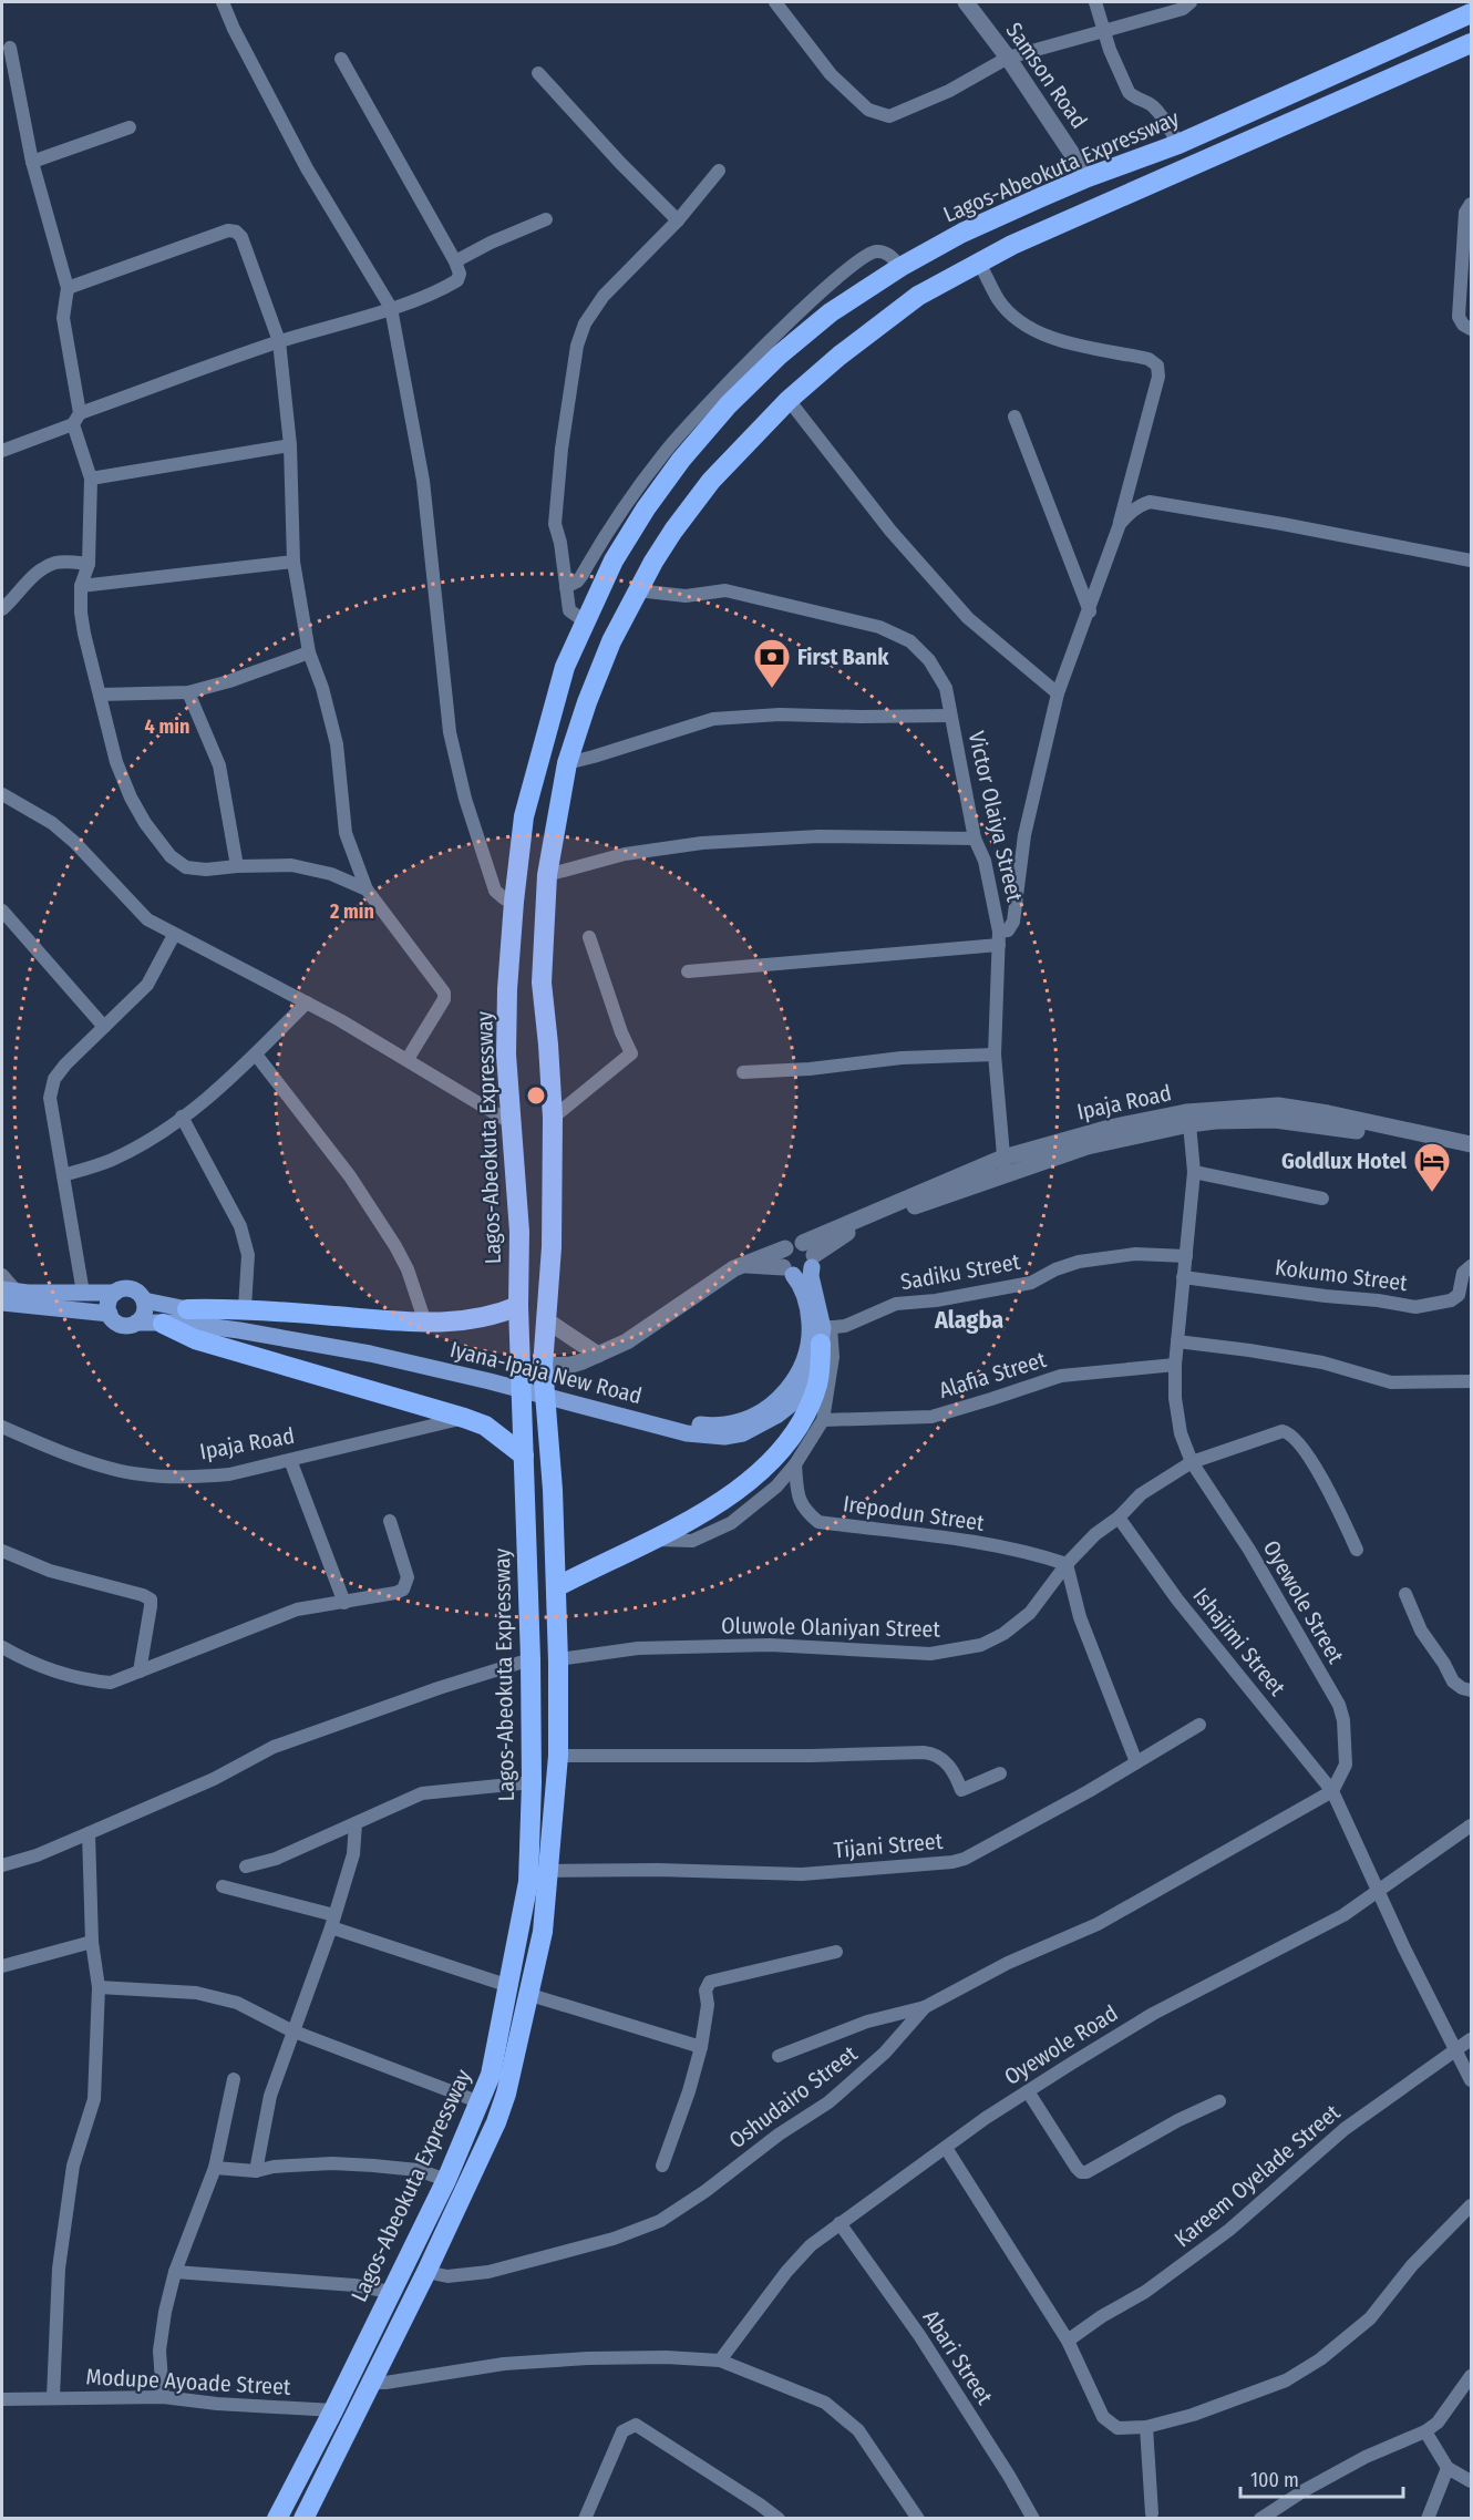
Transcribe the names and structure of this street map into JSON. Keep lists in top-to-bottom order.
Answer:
{
  "streets": {
    "highway": ["Lagos-Abeokuta Expressway"],
    "main road": ["Samson Road", "Ipaja Road", "Iyana-Ipaja New Road"],
    "street": [
      "Victor Olaiya Street",
      "Sadiku Street",
      "Kokumo Street",
      "Alafia Street",
      "Irepodun Street",
      "Oyewole Street",
      "Oluwole Olaniyan Street",
      "Ishajimi Street",
      "Tijani Street",
      "Oyewole Road",
      "Oshudairo Street",
      "Kareem Oyelade Street",
      "Abari Street",
      "Modupe Ayoade Street"
    ]
  },
  "crossings": [
    ["Samson Road", "Lagos-Abeokuta Expressway"],
    ["Lagos-Abeokuta Expressway", "Modupe Ayoade Street"],
    ["Victor Olaiya Street", "Ipaja Road"],
    ["Ipaja Road", "Iyana-Ipaja New Road"],
    ["Ipaja Road", "Oyewole Street"],
    ["Sadiku Street", "Iyana-Ipaja New Road"],
    ["Sadiku Street", "Oyewole Street"],
    ["Kokumo Street", "Oyewole Street"],
    ["Alafia Street", "Oyewole Street"],
    ["Irepodun Street", "Oluwole Olaniyan Street"],
    ["Oyewole Street", "Oluwole Olaniyan Street"],
    ["Oyewole Street", "Ishajimi Street"],
    ["Oyewole Street", "Oshudairo Street"],
    ["Oluwole Olaniyan Street", "Ishajimi Street"],
    ["Ishajimi Street", "Oshudairo Street"],
    ["Oyewole Road", "Abari Street"]
  ],
  "districts": ["Alagba"],
  "places": {
    "bank": ["First Bank"],
    "hotel": ["Goldlux Hotel"]
  },
  "scale_bar": "100 m",
  "rings": ["4 min", "2 min"]
}
